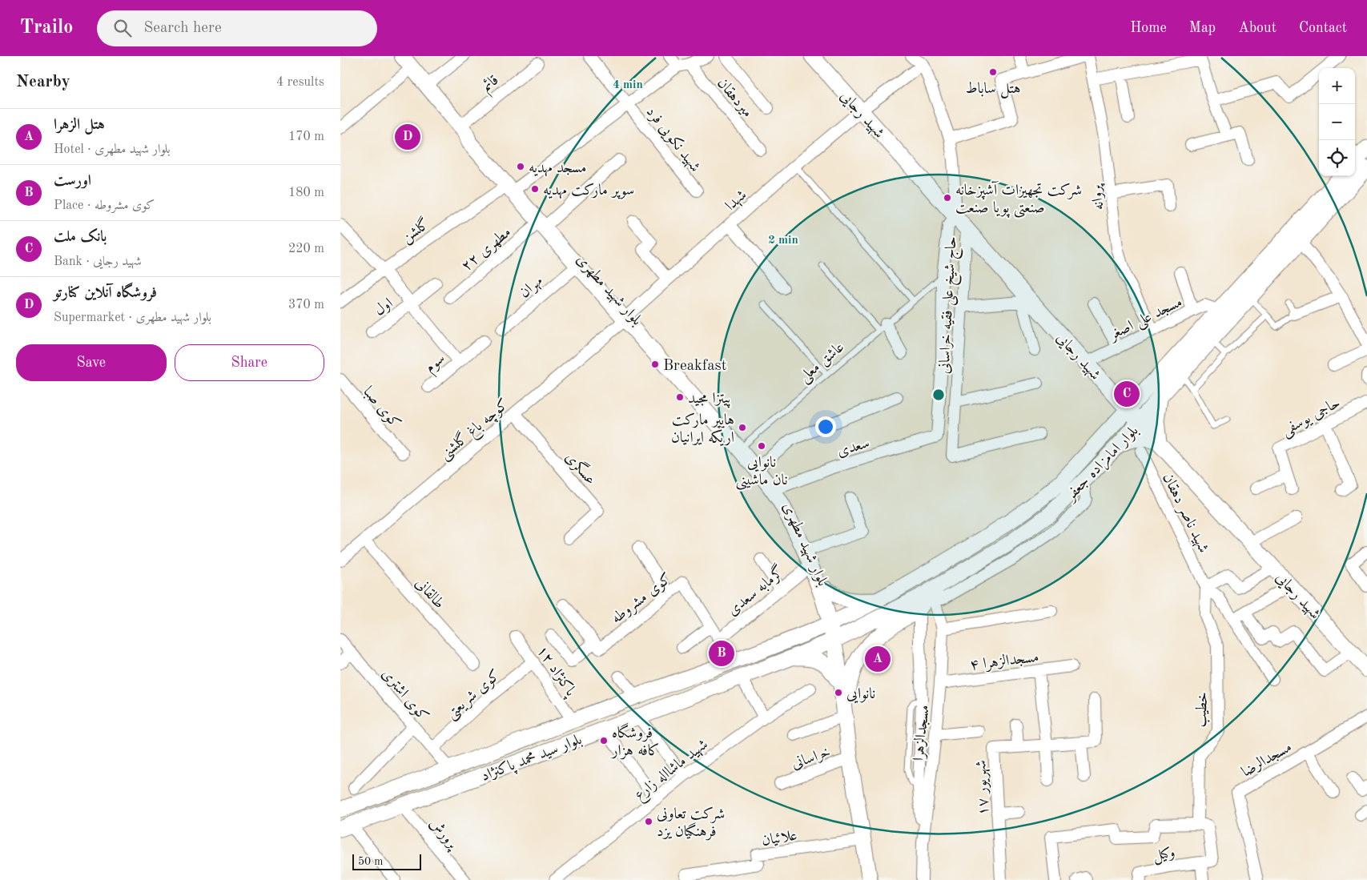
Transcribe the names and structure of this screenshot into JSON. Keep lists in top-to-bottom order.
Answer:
{
  "streets": {
    "main road": [
      "شهید رجایی",
      "بلوار شهید مطهری",
      "بلوار امامزاده جعفر",
      "بلوار سید محمد پاکنژاد"
    ],
    "street": [
      "قائم",
      "میردهقان",
      "شهید نکویی فرد",
      "پروانه",
      "شهدا",
      "گلشن",
      "مطهری ۲۲",
      "مهران",
      "حاج شیخ علی فقیه خراسانی",
      "اول",
      "مسجد علی اصغر",
      "سوم",
      "کوی صبا",
      "حاجی یوسفی",
      "کوچه باغ گلشنی",
      "سعدی",
      "عسگری",
      "شهید ناصر دهقان",
      "گرمابه سعدی",
      "طالقانی",
      "کوی مشروطه",
      "مسجدالزهرا ۴",
      "پاکنژاد ۱۲",
      "کوی شریعتی",
      "کوی اشتری",
      "خطیب",
      "مسجدالزهرا",
      "خراسانی",
      "مسجدالرضا",
      "شهید ماشااله زارع",
      "۱۷ شهریور",
      "پرورش",
      "علائیان",
      "وکیل"
    ],
    "lane": ["عاشق معلی"]
  },
  "crossings": [
    ["قائم", "بلوار شهید مطهری"],
    ["شهید رجایی", "شهدا"],
    ["شهید رجایی", "حاج شیخ علی فقیه خراسانی"],
    ["شهید رجایی", "مسجد علی اصغر"],
    ["شهید رجایی", "بلوار امامزاده جعفر"],
    ["پروانه", "مسجد علی اصغر"],
    ["شهدا", "بلوار شهید مطهری"],
    ["شهدا", "کوچه باغ گلشنی"],
    ["گلشن", "بلوار شهید مطهری"],
    ["مطهری ۲۲", "بلوار شهید مطهری"],
    ["مهران", "بلوار شهید مطهری"],
    ["بلوار شهید مطهری", "عاشق معلی"],
    ["بلوار شهید مطهری", "کوچه باغ گلشنی"],
    ["بلوار شهید مطهری", "سعدی"],
    ["بلوار شهید مطهری", "بلوار امامزاده جعفر"],
    ["بلوار شهید مطهری", "گرمابه سعدی"],
    ["بلوار شهید مطهری", "بلوار سید محمد پاکنژاد"],
    ["بلوار شهید مطهری", "خراسانی"],
    ["بلوار شهید مطهری", "علائیان"],
    ["حاج شیخ علی فقیه خراسانی", "عاشق معلی"],
    ["حاج شیخ علی فقیه خراسانی", "سعدی"],
    ["مسجد علی اصغر", "بلوار امامزاده جعفر"],
    ["کوچه باغ گلشنی", "عسگری"],
    ["کوچه باغ گلشنی", "طالقانی"],
    ["بلوار امامزاده جعفر", "مسجدالزهرا"],
    ["بلوار امامزاده جعفر", "بلوار سید محمد پاکنژاد"],
    ["شهید ناصر دهقان", "خطیب"],
    ["گرمابه سعدی", "کوی مشروطه"],
    ["کوی مشروطه", "بلوار سید محمد پاکنژاد"],
    ["مسجدالزهرا ۴", "مسجدالزهرا"],
    ["پاکنژاد ۱۲", "کوی شریعتی"],
    ["پاکنژاد ۱۲", "بلوار سید محمد پاکنژاد"],
    ["کوی شریعتی", "کوی اشتری"],
    ["کوی اشتری", "بلوار سید محمد پاکنژاد"],
    ["بلوار سید محمد پاکنژاد", "پرورش"]
  ],
  "places": [
    "هتل ساباط",
    "مسجد مهدیه",
    "سوپر مارکت مهدیه",
    "شرکت تجهیزات آشپزخانه صنعتی پویا صنعت",
    "Breakfast",
    "پیتزا مجید",
    "هایپر مارکت اریکه ایرانیان",
    "نانوایی نان ماشینی",
    "نانوایی",
    "فروشگاه کافه هزار",
    "شرکت تعاونی فرهنگیان یزد"
  ],
  "scale_bar": "50 m",
  "page": {
    "header": "Trailo",
    "search": "Search here",
    "nav": [
      "Home",
      "Map",
      "About",
      "Contact"
    ],
    "heading": ["Nearby", "4 results"],
    "map_buttons": ["+", "−"],
    "list": [
      {
        "mark": "A",
        "name": "هتل الزهرا",
        "note": "Hotel · بلوار شهید مطهری",
        "value": "170 m"
      },
      {
        "mark": "B",
        "name": "اورست",
        "note": "Place · کوی مشروطه",
        "value": "180 m"
      },
      {
        "mark": "C",
        "name": "بانک ملت",
        "note": "Bank · شهید رجایی",
        "value": "220 m"
      },
      {
        "mark": "D",
        "name": "فروشگاه آنلاین کنارتو",
        "note": "Supermarket · بلوار شهید مطهری",
        "value": "370 m"
      }
    ],
    "pins": [
      "D",
      "C",
      "B",
      "A"
    ],
    "buttons": ["Save", "Share"],
    "scale": "50 m"
  },
  "rings": ["4 min", "2 min"]
}
